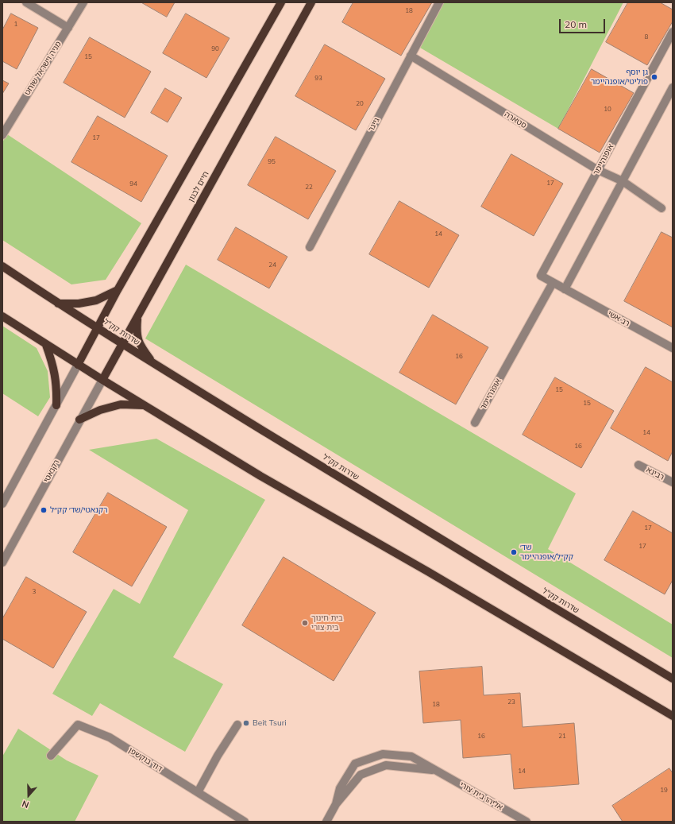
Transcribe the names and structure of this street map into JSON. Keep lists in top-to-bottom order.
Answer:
{
  "streets": {
    "main road": ["חיים לבנון", "שדרות קק\"ל"],
    "street": [
      "מניה וישראל שוחט",
      "סטארה",
      "גייגר",
      "אופנהיימר",
      "רב אשי",
      "רקנאטי",
      "רבינא",
      "דוד בוקשפן",
      "אליהו בית צורי"
    ]
  },
  "crossings": [
    ["סטארה", "גייגר"],
    ["סטארה", "אופנהיימר"],
    ["אופנהיימר", "רב אשי"],
    ["חיים לבנון", "שדרות קק\"ל"],
    ["חיים לבנון", "רקנאטי"]
  ],
  "places": [
    "גן יוסף פוליטי/אופנהיימר",
    "רקנאטי/שד׳ קק״ל",
    "שד׳ קק״ל/אופנהיימר",
    "בית חינוך בית צורי",
    "Beit Tsuri"
  ],
  "house_numbers": [
    "18",
    "1",
    "8",
    "90",
    "15",
    "93",
    "20",
    "10",
    "17",
    "95",
    "17",
    "94",
    "22",
    "14",
    "24",
    "16",
    "15",
    "15",
    "14",
    "16",
    "17",
    "17",
    "3",
    "23",
    "18",
    "16",
    "21",
    "14",
    "19"
  ],
  "scale_bar": "20 m",
  "north": "bottom"
}
